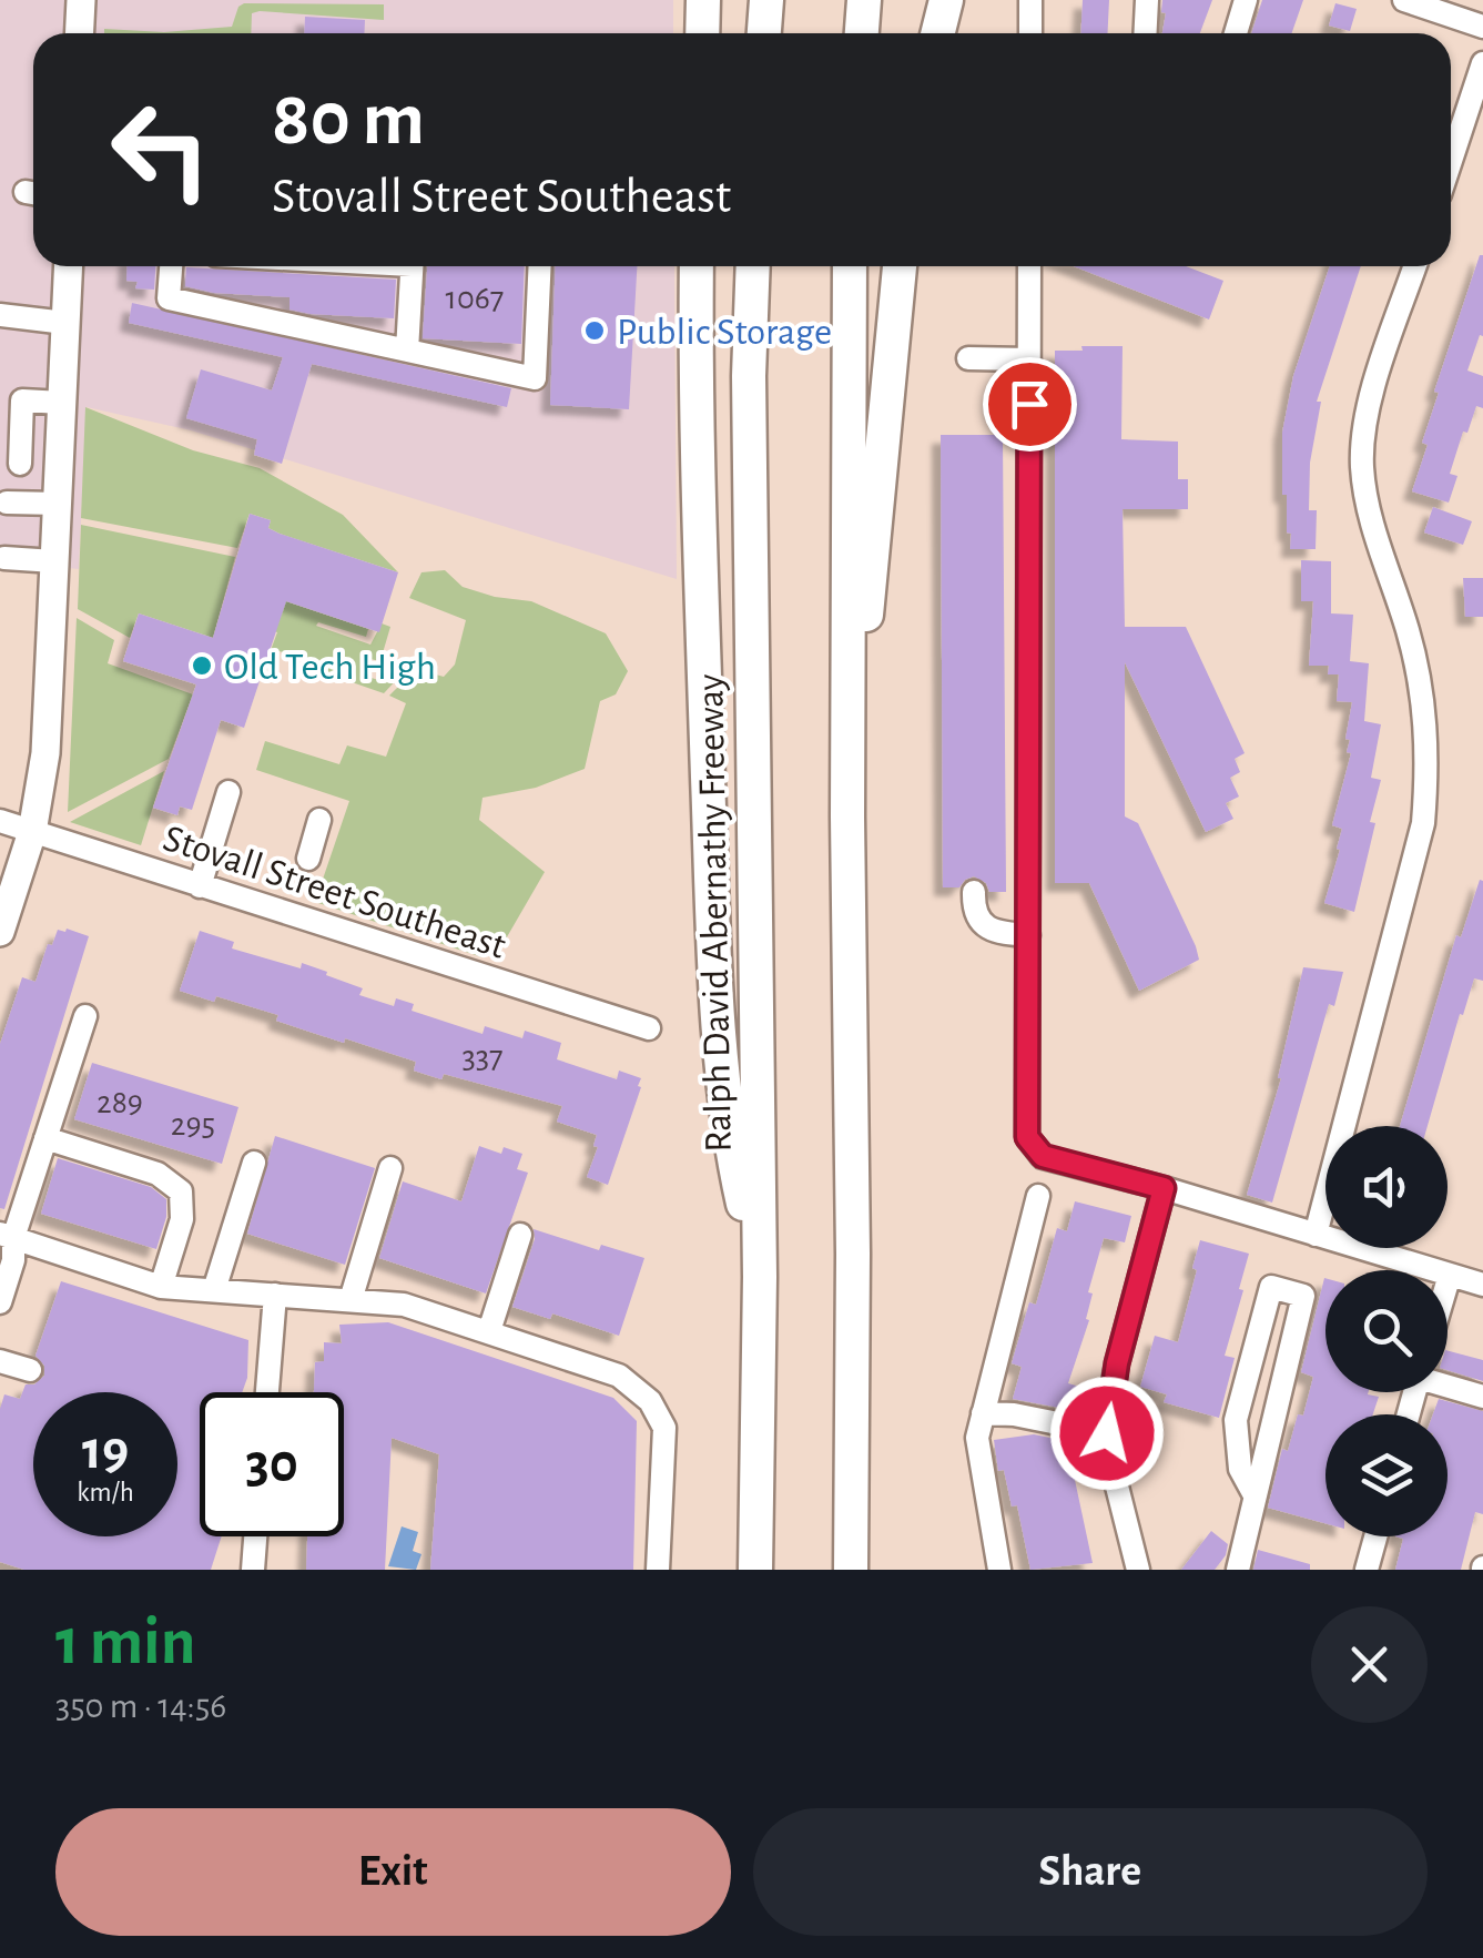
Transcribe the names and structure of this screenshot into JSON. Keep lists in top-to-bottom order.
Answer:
{
  "streets": {
    "highway": ["Ralph David Abernathy Freeway"],
    "street": ["Stovall Street Southeast"]
  },
  "places": ["Public Storage", "Old Tech High"],
  "house_numbers": [
    "1067",
    "337",
    "289",
    "295"
  ],
  "page": {
    "turn": ["80 m", "Stovall Street Southeast"],
    "speed": "19 km/h",
    "limit": "30",
    "heading": ["1 min", "350 m · 14:56"],
    "buttons": ["Exit", "Share"]
  }
}
